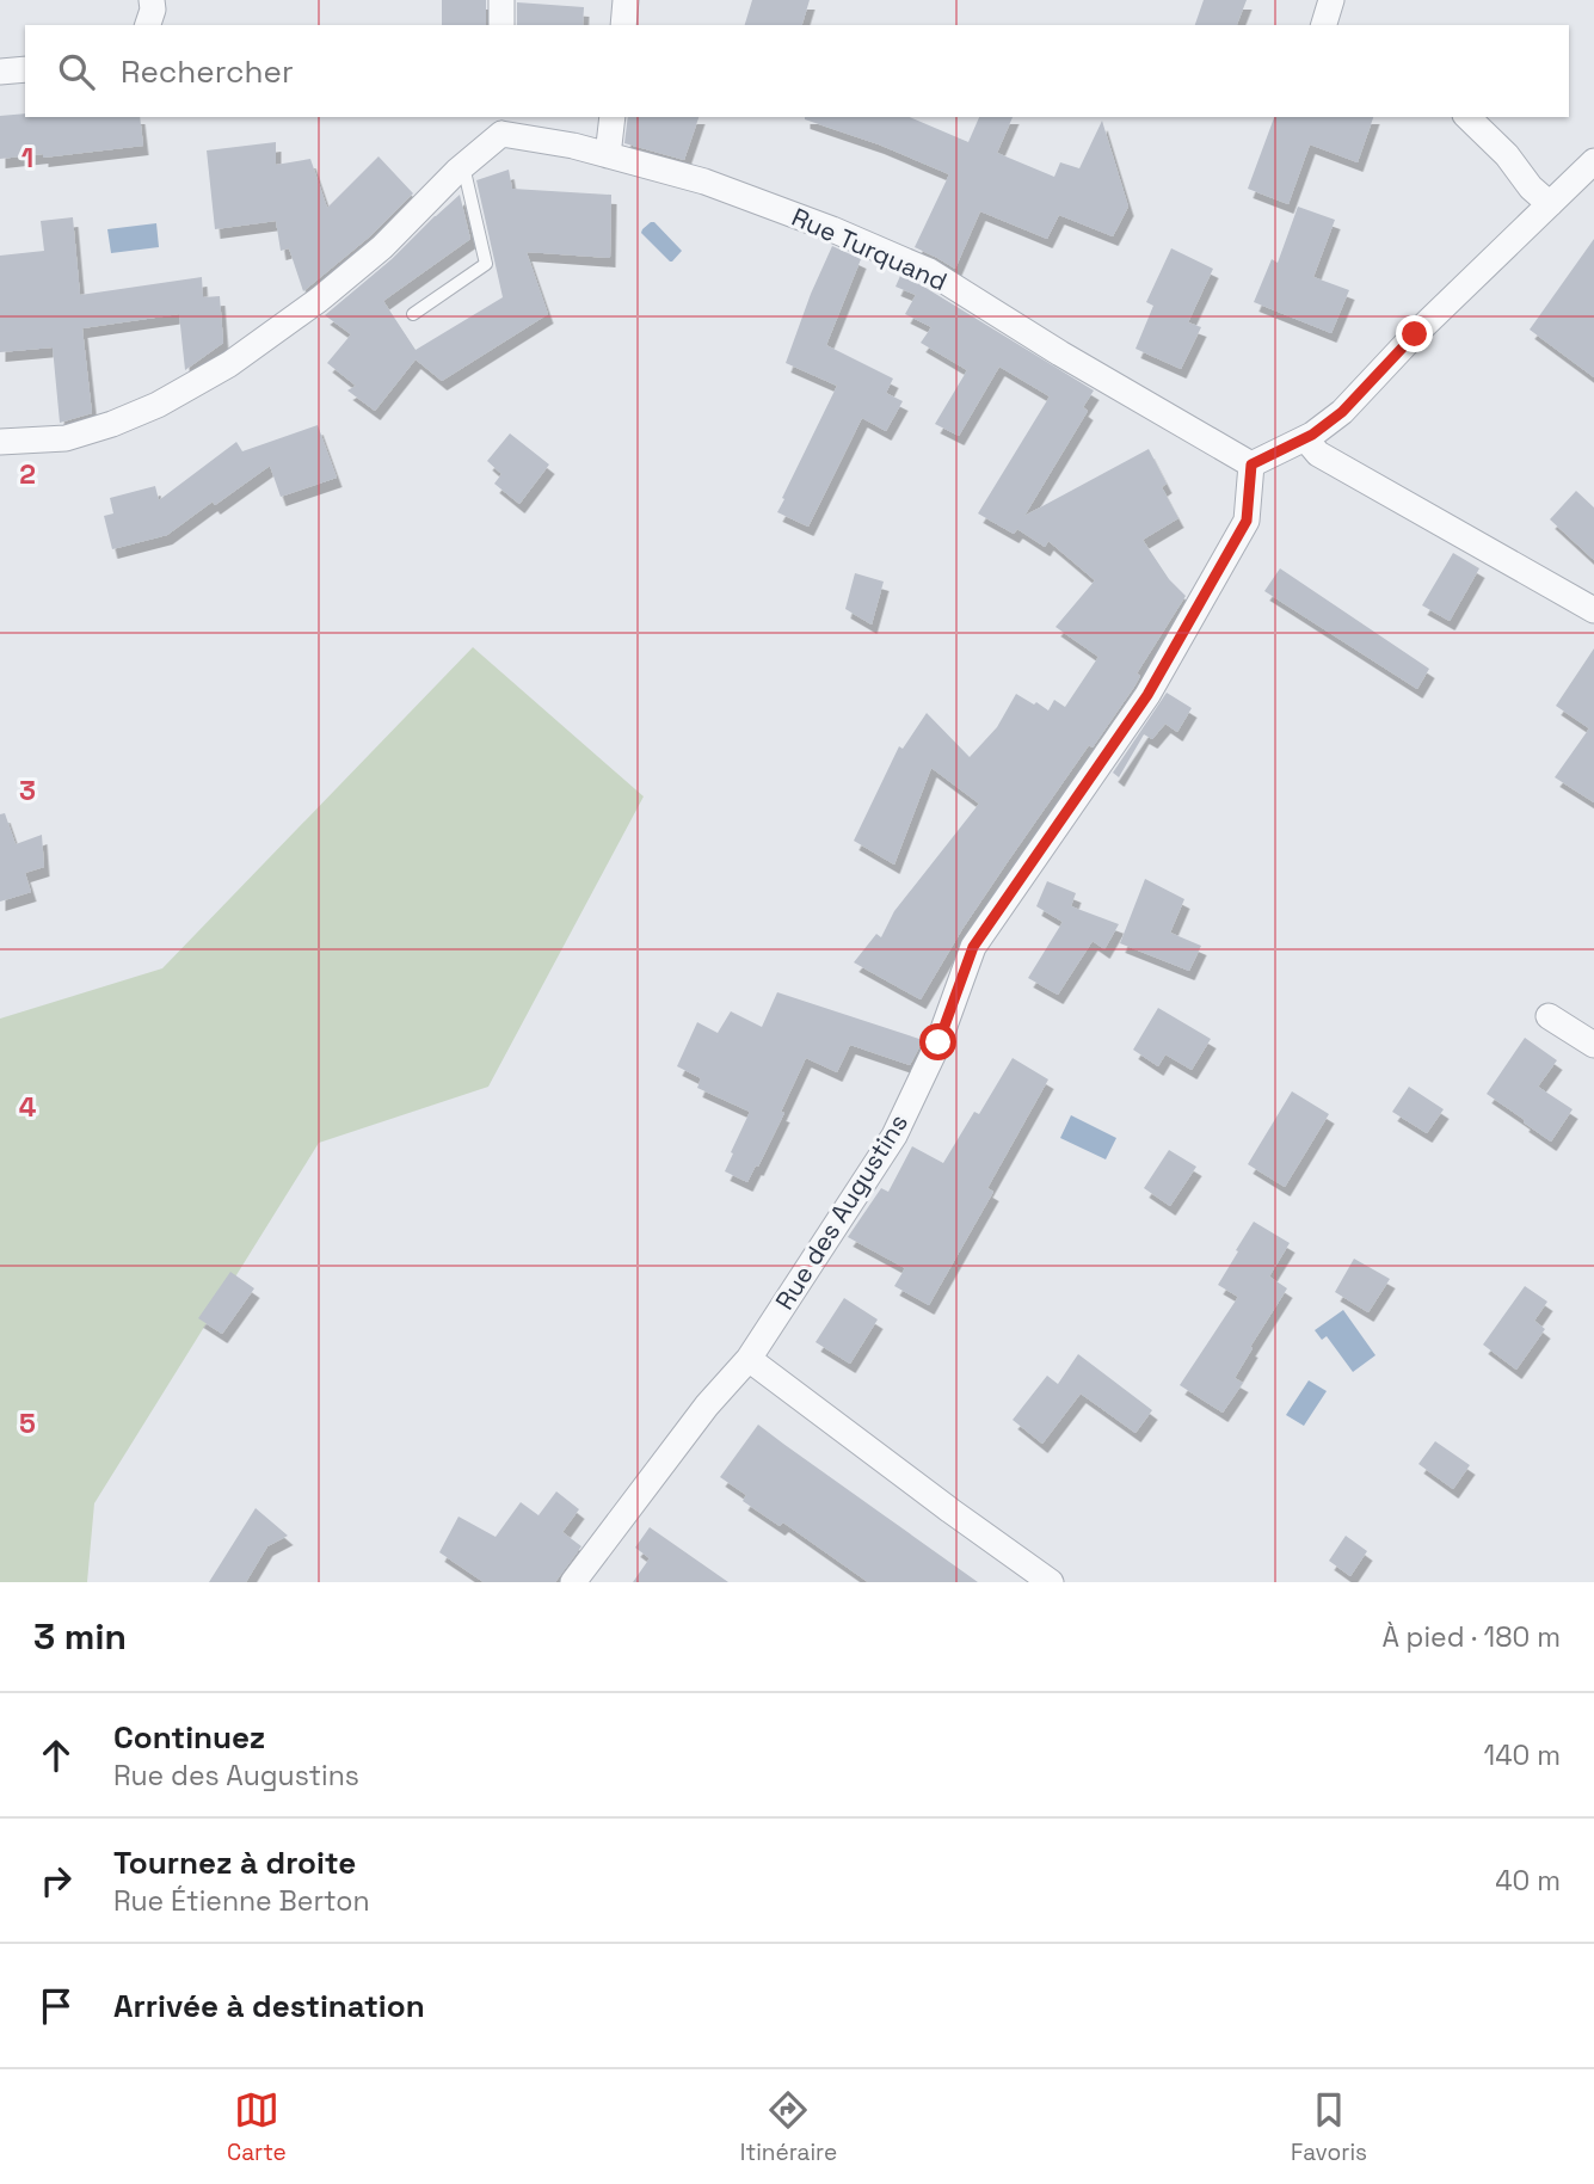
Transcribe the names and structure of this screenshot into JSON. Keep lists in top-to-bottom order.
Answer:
{
  "streets": {
    "street": ["Rue Turquand", "Rue des Augustins"]
  },
  "crossings": [
    ["Rue Turquand", "Rue des Augustins"]
  ],
  "page": {
    "search": "Rechercher",
    "heading": ["3 min", "À pied · 180 m"],
    "list": [
      ["Continuez", "Rue des Augustins", "140 m"],
      ["Tournez à droite", "Rue Étienne Berton", "40 m"],
      "Arrivée à destination"
    ],
    "nav": ["Carte", "Itinéraire", "Favoris"]
  },
  "grid": {
    "rows": [
      "1",
      "2",
      "3",
      "4",
      "5"
    ]
  }
}
